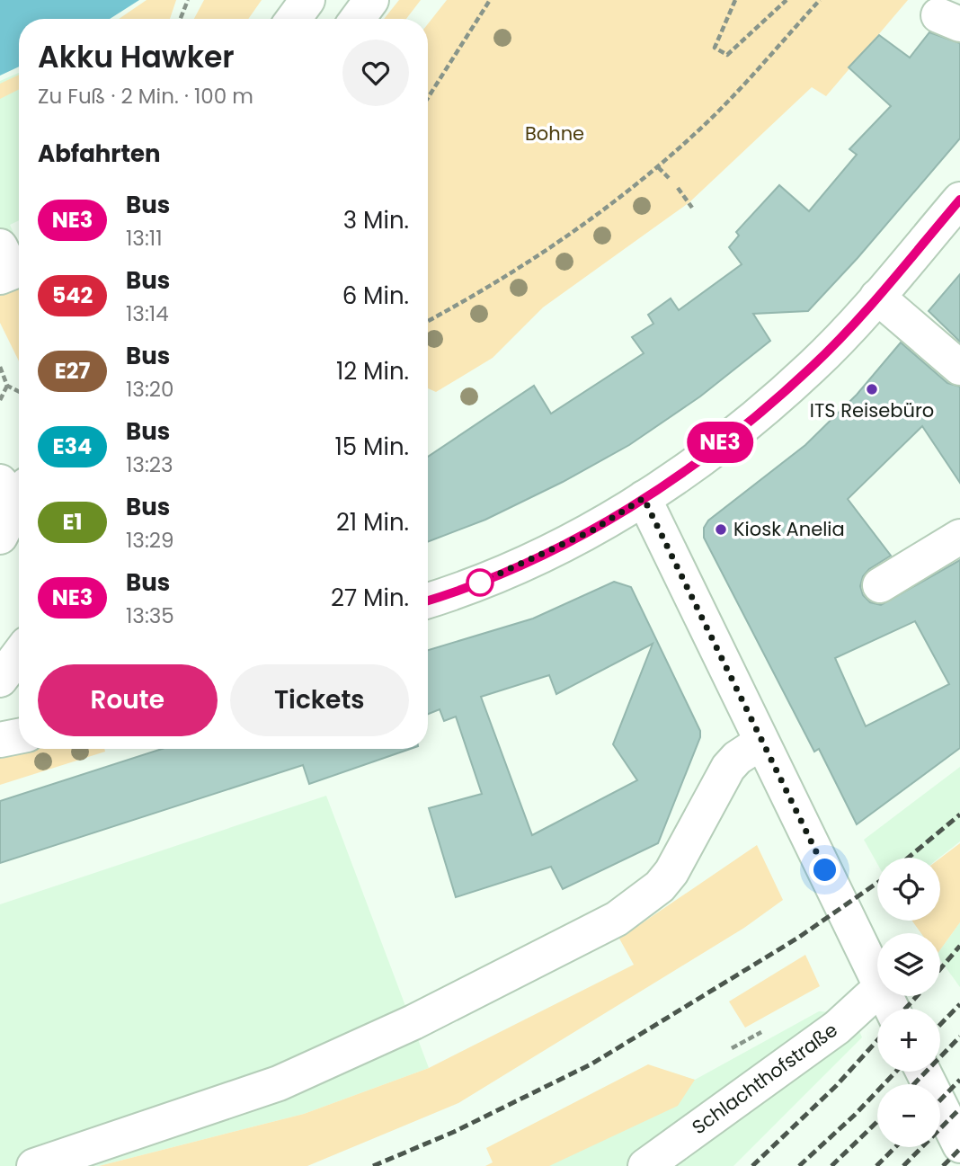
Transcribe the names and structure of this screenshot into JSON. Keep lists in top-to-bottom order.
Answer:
{
  "streets": {
    "street": ["Schlachthofstraße"]
  },
  "parks": ["Bohne"],
  "places": ["ITS Reisebüro", "Kiosk Anelia"],
  "lines": ["bus line NE3"],
  "page": {
    "on_map": "NE3",
    "heading": [
      ["Akku Hawker", "Zu Fuß · 2 Min. · 100 m"],
      "Abfahrten"
    ],
    "list": [
      {
        "mark": "NE3",
        "name": "Bus",
        "note": "13:11",
        "value": "3 Min."
      },
      {
        "mark": "542",
        "name": "Bus",
        "note": "13:14",
        "value": "6 Min."
      },
      {
        "mark": "E27",
        "name": "Bus",
        "note": "13:20",
        "value": "12 Min."
      },
      {
        "mark": "E34",
        "name": "Bus",
        "note": "13:23",
        "value": "15 Min."
      },
      {
        "mark": "E1",
        "name": "Bus",
        "note": "13:29",
        "value": "21 Min."
      },
      {
        "mark": "NE3",
        "name": "Bus",
        "note": "13:35",
        "value": "27 Min."
      }
    ],
    "buttons": ["Route", "Tickets"],
    "map_buttons": ["+", "−"]
  }
}
